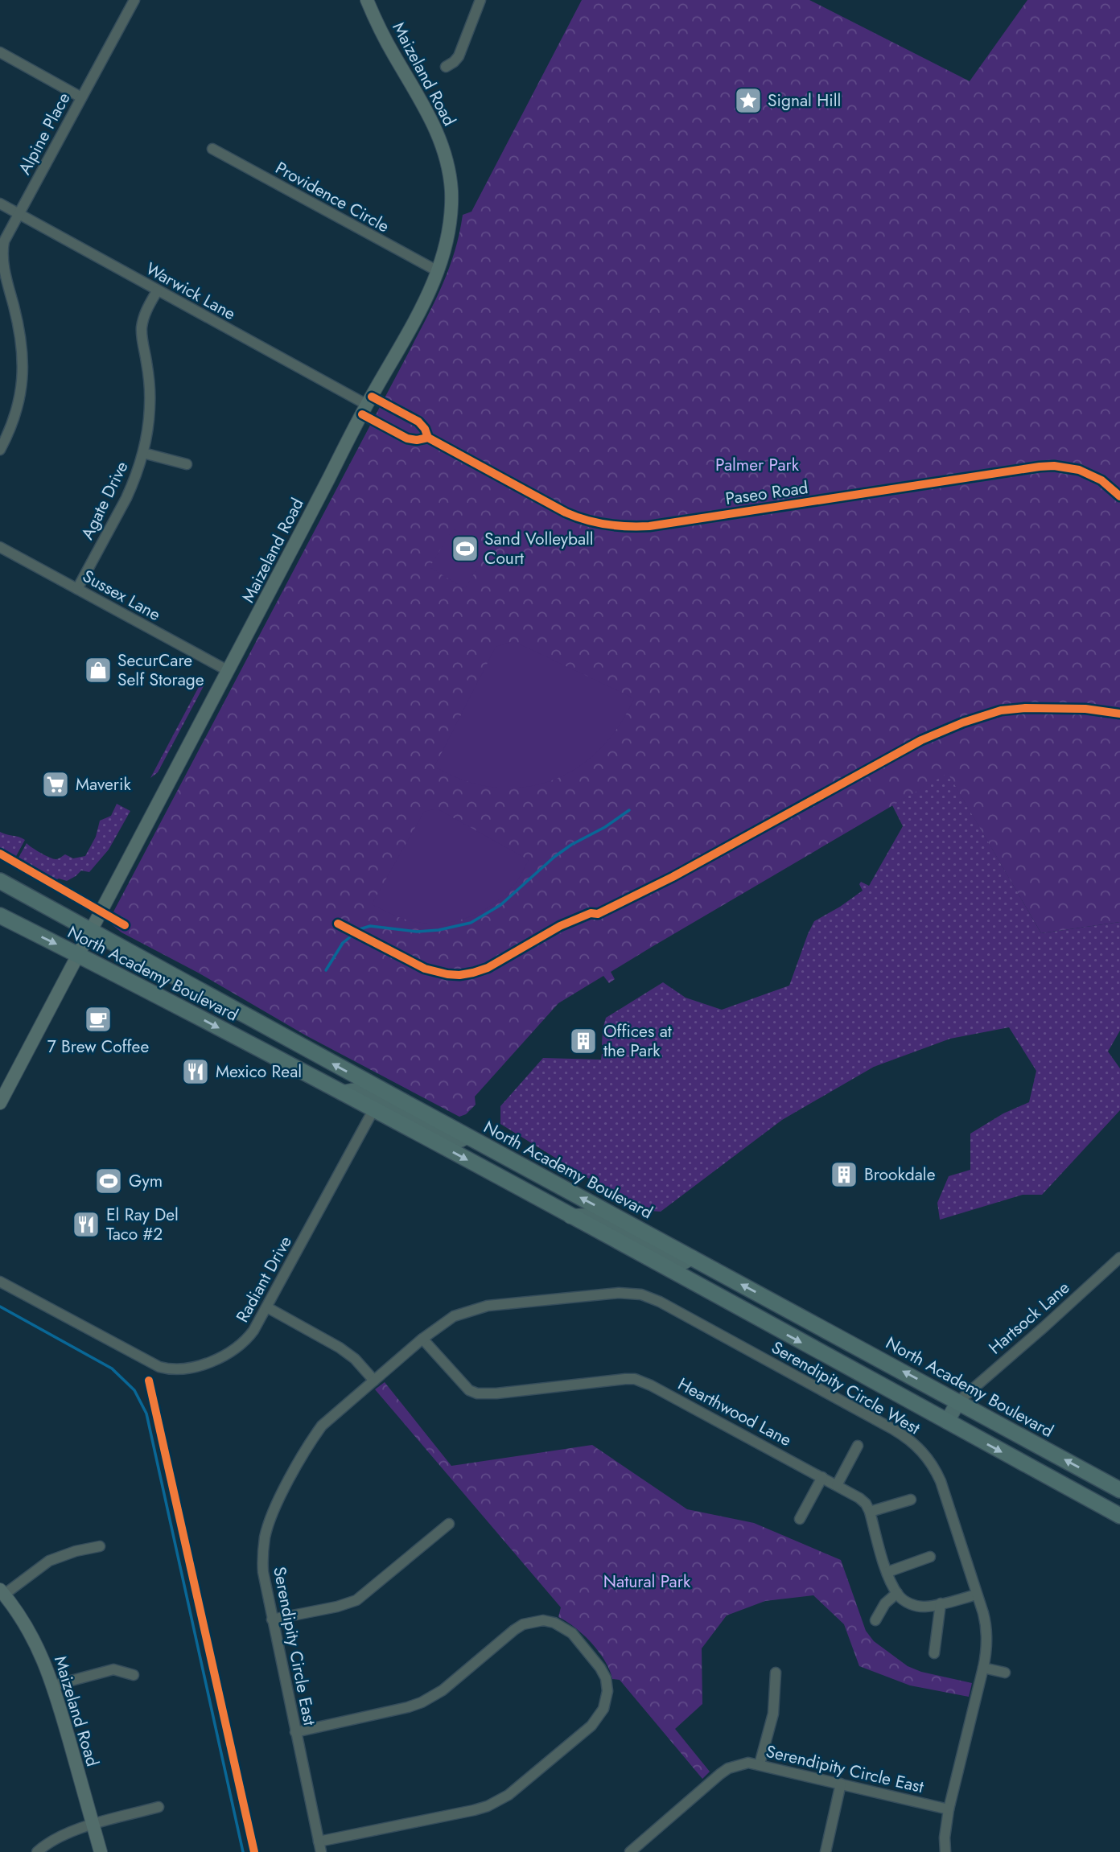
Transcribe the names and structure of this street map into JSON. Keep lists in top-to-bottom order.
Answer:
{
  "streets": {
    "highway": ["North Academy Boulevard"],
    "main road": ["Maizeland Road"],
    "street": [
      "Alpine Place",
      "Providence Circle",
      "Warwick Lane",
      "Paseo Road",
      "Agate Drive",
      "Sussex Lane",
      "Radiant Drive",
      "Hartsock Lane",
      "Serendipity Circle West",
      "Hearthwood Lane",
      "Serendipity Circle East"
    ]
  },
  "crossings": [
    ["Maizeland Road", "Providence Circle"],
    ["Maizeland Road", "Warwick Lane"],
    ["Maizeland Road", "Paseo Road"],
    ["Maizeland Road", "Sussex Lane"],
    ["Maizeland Road", "North Academy Boulevard"],
    ["Alpine Place", "Warwick Lane"],
    ["Warwick Lane", "Paseo Road"],
    ["Warwick Lane", "Agate Drive"],
    ["Agate Drive", "Sussex Lane"],
    ["North Academy Boulevard", "Radiant Drive"],
    ["North Academy Boulevard", "Hartsock Lane"],
    ["Serendipity Circle West", "Hearthwood Lane"],
    ["Serendipity Circle West", "Serendipity Circle East"]
  ],
  "parks": ["Palmer Park", "Natural Park"],
  "places": {
    "place": ["Signal Hill"],
    "sports": ["Sand Volleyball Court", "Gym"],
    "shop": ["SecurCare Self Storage"],
    "supermarket": ["Maverik"],
    "cafe": ["7 Brew Coffee"],
    "building": ["Offices at the Park", "Brookdale"],
    "restaurant": ["Mexico Real", "El Ray Del Taco #2"]
  }
}
